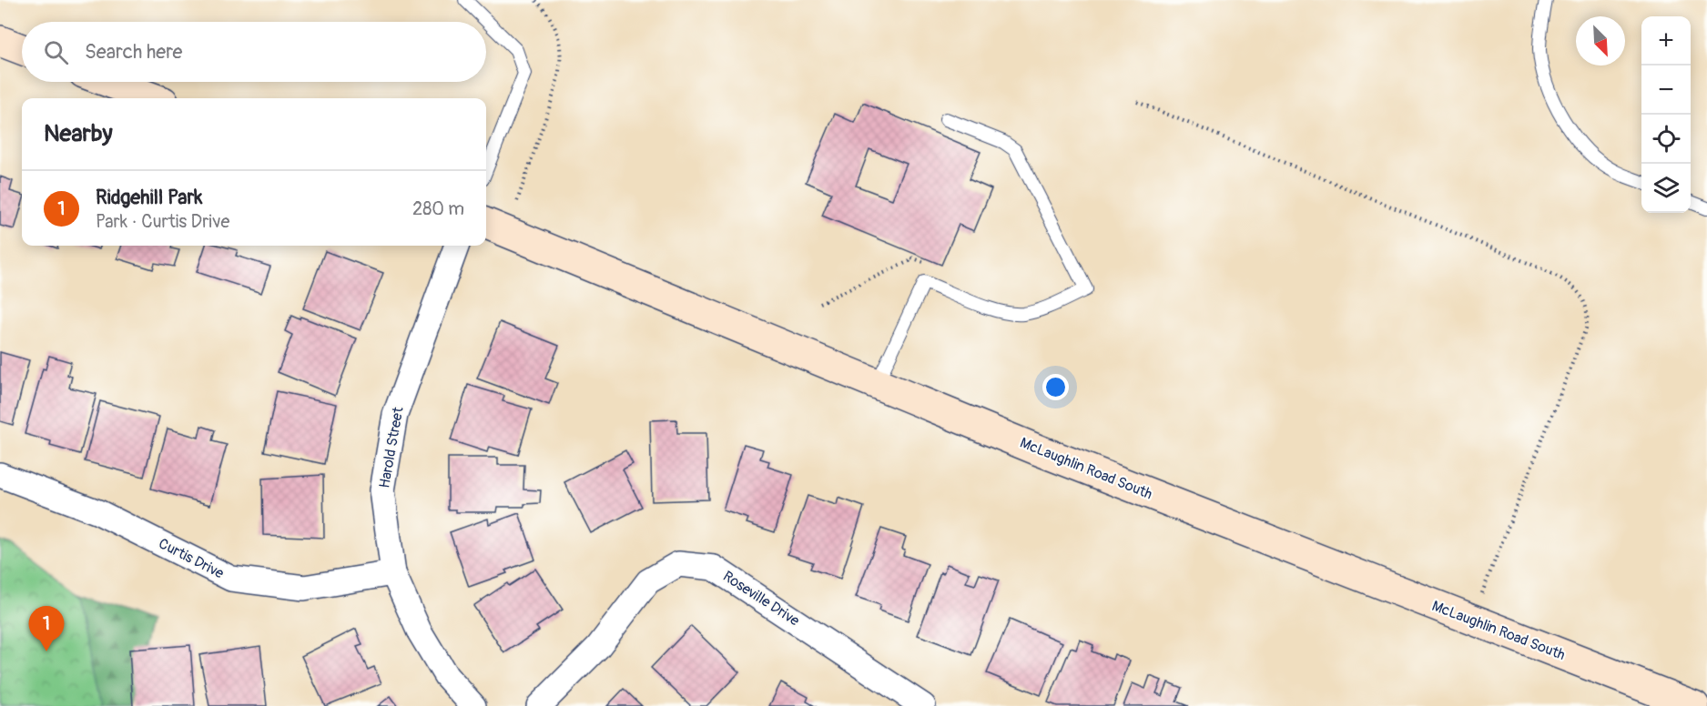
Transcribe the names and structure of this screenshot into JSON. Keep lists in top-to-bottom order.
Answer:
{
  "streets": {
    "main road": ["McLaughlin Road South"],
    "street": ["Harold Street", "Curtis Drive", "Roseville Drive"]
  },
  "crossings": [
    ["Harold Street", "Curtis Drive"]
  ],
  "north": "bottom right",
  "page": {
    "map_buttons": ["+", "−"],
    "search": "Search here",
    "heading": "Nearby",
    "list": [
      {
        "mark": "1",
        "name": "Ridgehill Park",
        "note": "Park · Curtis Drive",
        "value": "280 m"
      }
    ],
    "pins": "1"
  }
}
